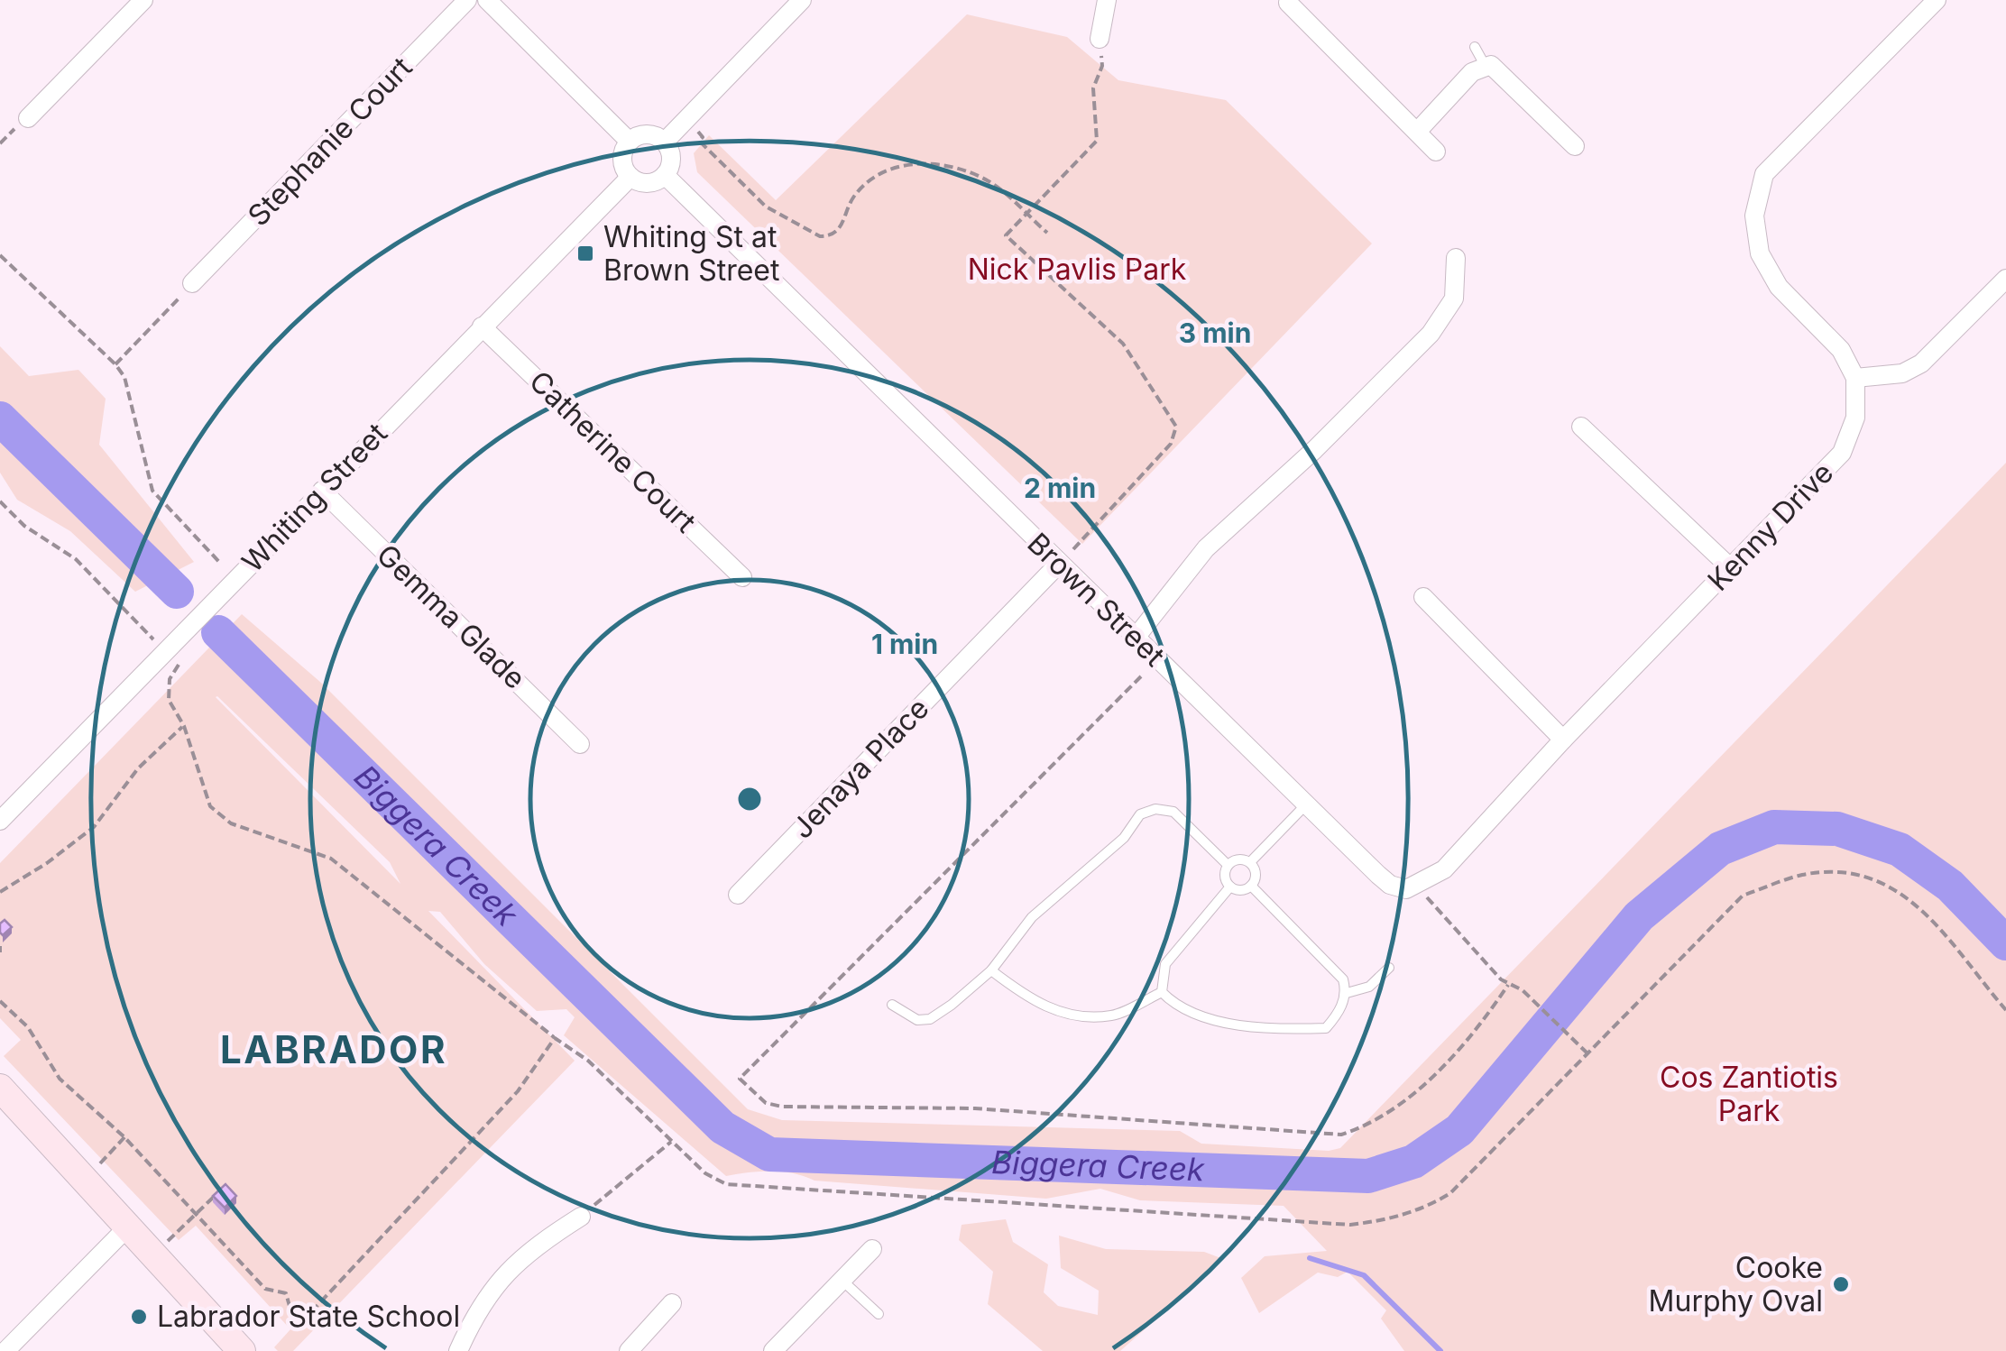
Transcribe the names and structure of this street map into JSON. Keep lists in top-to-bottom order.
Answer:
{
  "streets": {
    "street": [
      "Stephanie Court",
      "Catherine Court",
      "Whiting Street",
      "Kenny Drive",
      "Brown Street",
      "Gemma Glade",
      "Jenaya Place"
    ]
  },
  "crossings": [
    ["Catherine Court", "Whiting Street"],
    ["Whiting Street", "Brown Street"],
    ["Whiting Street", "Gemma Glade"],
    ["Kenny Drive", "Brown Street"],
    ["Brown Street", "Jenaya Place"]
  ],
  "districts": ["LABRADOR"],
  "water": ["Biggera Creek"],
  "parks": ["Nick Pavlis Park", "Cos Zantiotis Park"],
  "places": {
    "transit": ["Whiting St at Brown Street"],
    "other": ["Cooke Murphy Oval", "Labrador State School"]
  },
  "rings": ["3 min", "2 min", "1 min"]
}
